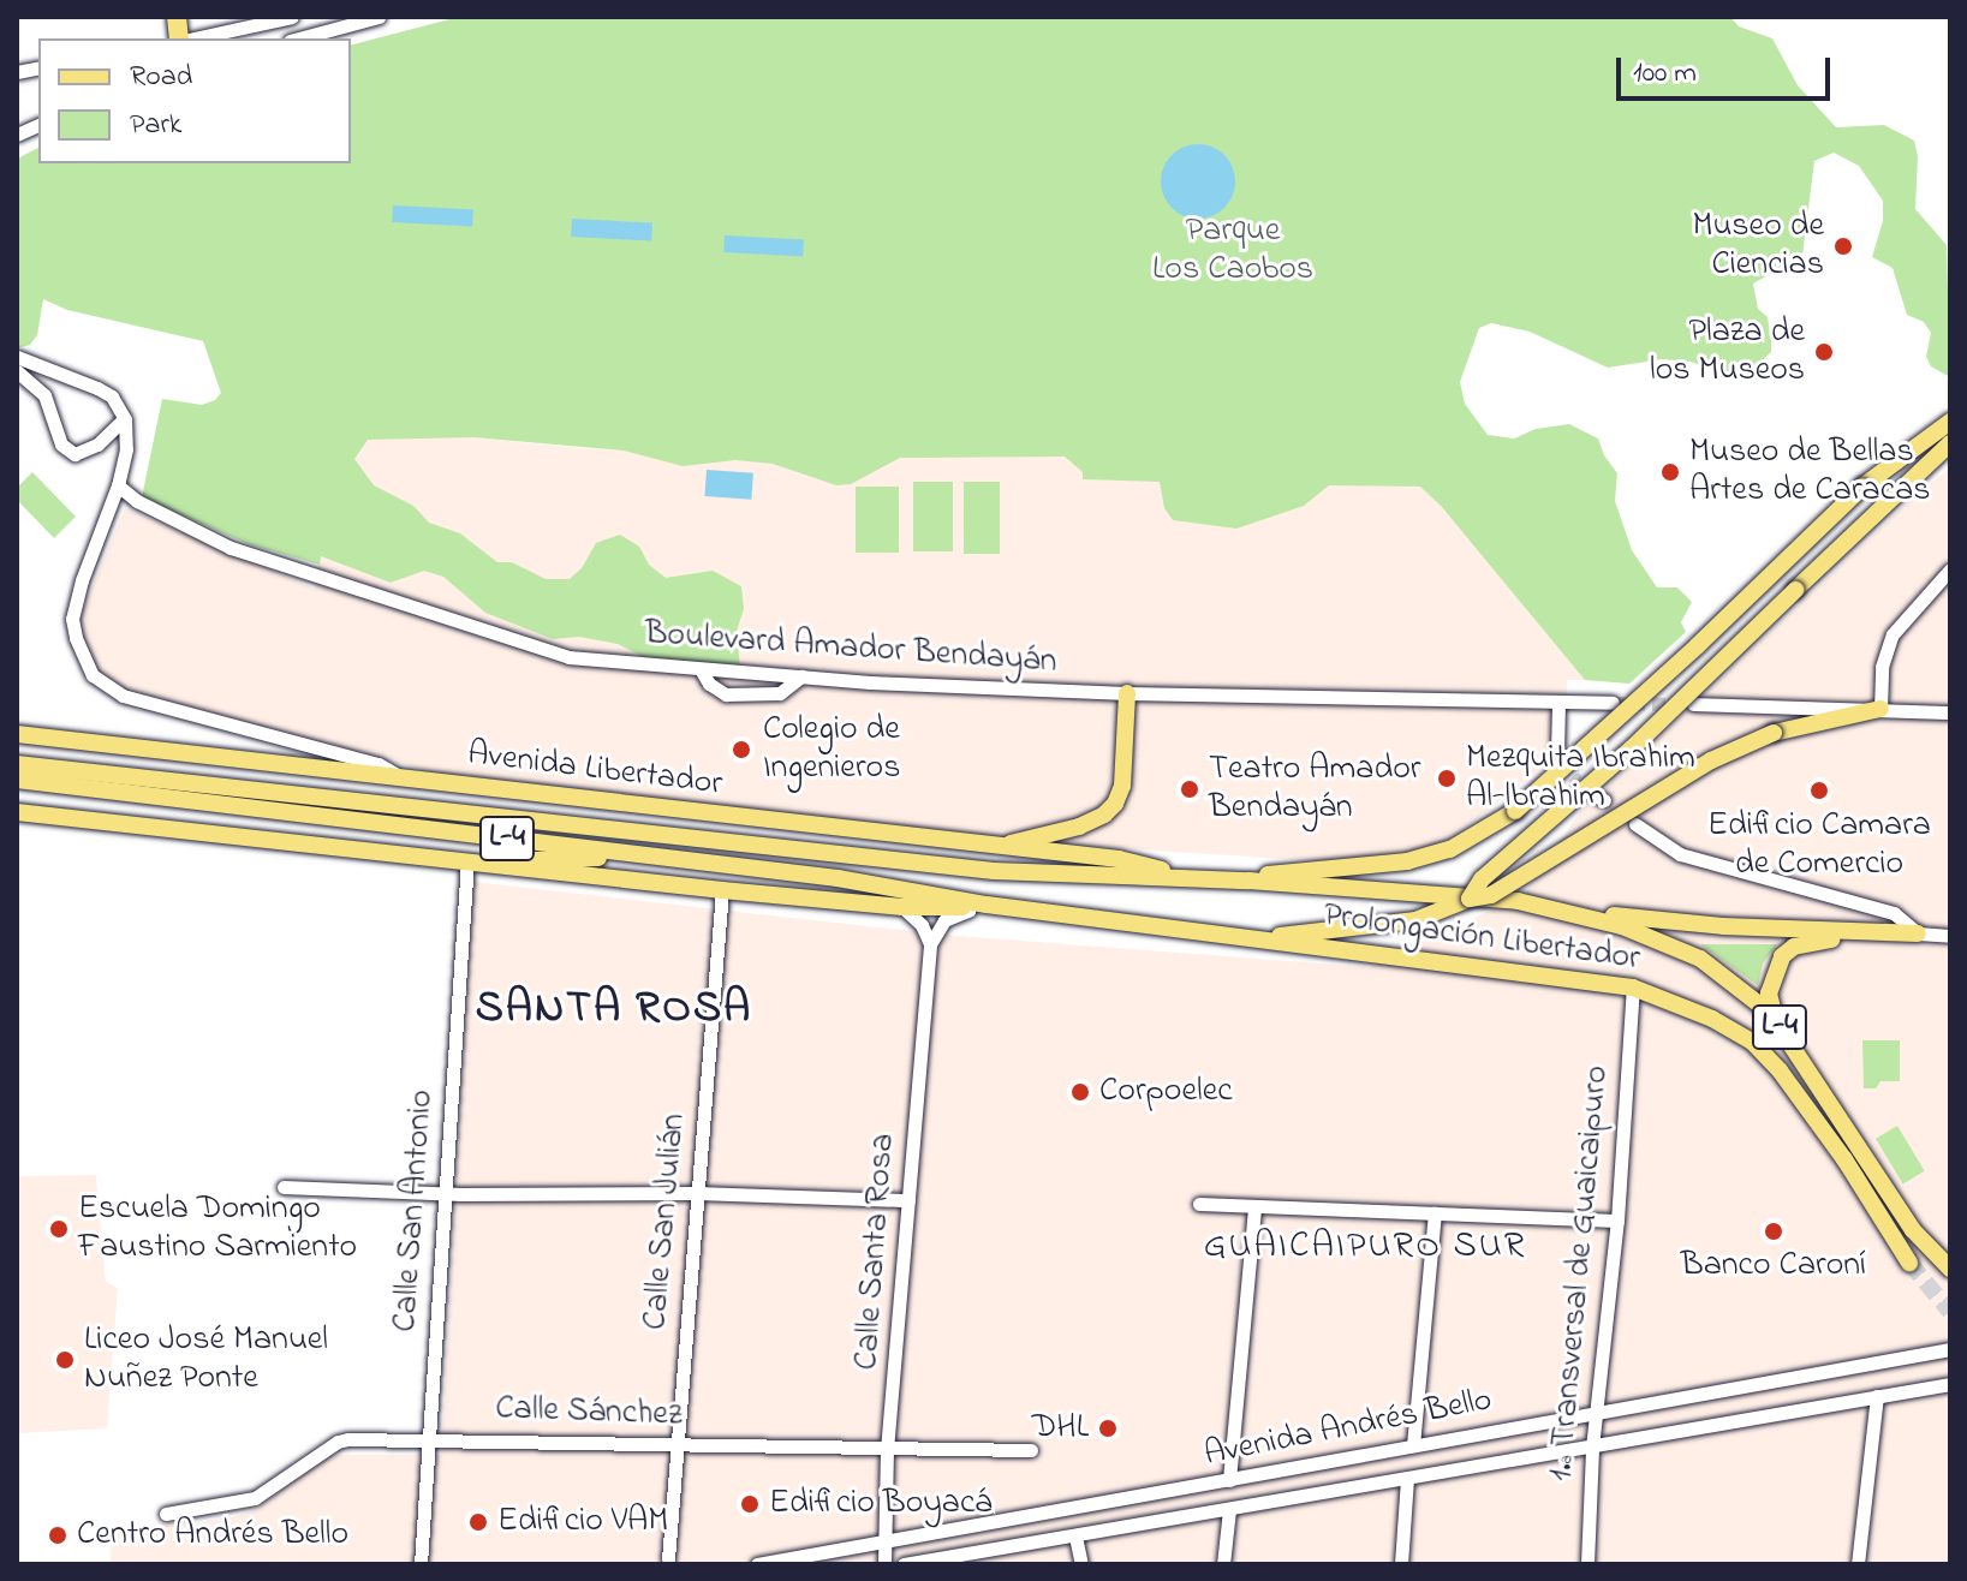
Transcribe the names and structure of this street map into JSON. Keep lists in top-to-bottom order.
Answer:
{
  "streets": {
    "main road": ["Avenida Libertador", "L-4", "Prolongación Libertador"],
    "street": [
      "Boulevard Amador Bendayán",
      "Calle San Antonio",
      "Calle San Julián",
      "Calle Santa Rosa",
      "1.ª Transversal de Guaicaipuro",
      "Calle Sánchez",
      "Avenida Andrés Bello"
    ]
  },
  "crossings": [
    ["Avenida Libertador", "L-4"],
    ["Avenida Libertador", "Prolongación Libertador"],
    ["L-4", "Prolongación Libertador"],
    ["L-4", "Calle San Antonio"],
    ["L-4", "Calle San Julián"],
    ["Prolongación Libertador", "1.ª Transversal de Guaicaipuro"],
    ["Calle San Antonio", "Calle Sánchez"],
    ["Calle San Julián", "Calle Sánchez"],
    ["Calle Santa Rosa", "Calle Sánchez"],
    ["Calle Santa Rosa", "Avenida Andrés Bello"],
    ["1.ª Transversal de Guaicaipuro", "Avenida Andrés Bello"]
  ],
  "districts": ["SANTA ROSA", "GUAICAIPURO SUR"],
  "parks": ["Parque Los Caobos"],
  "places": [
    "Museo de Ciencias",
    "Plaza de los Museos",
    "Museo de Bellas Artes de Caracas",
    "Colegio de Ingenieros",
    "Mezquita Ibrahim Al-lbrahim",
    "Teatro Amador Bendayán",
    "Edificio Camara de Comercio",
    "Corpoelec",
    "Escuela Domingo Faustino Sarmiento",
    "Banco Caroní",
    "Liceo José Manuel Nuñez Ponte",
    "DHL",
    "Edificio Boyacá",
    "Edificio VAM",
    "Centro Andrés Bello"
  ],
  "legend": ["Road", "Park"],
  "scale_bar": "100 m"
}
